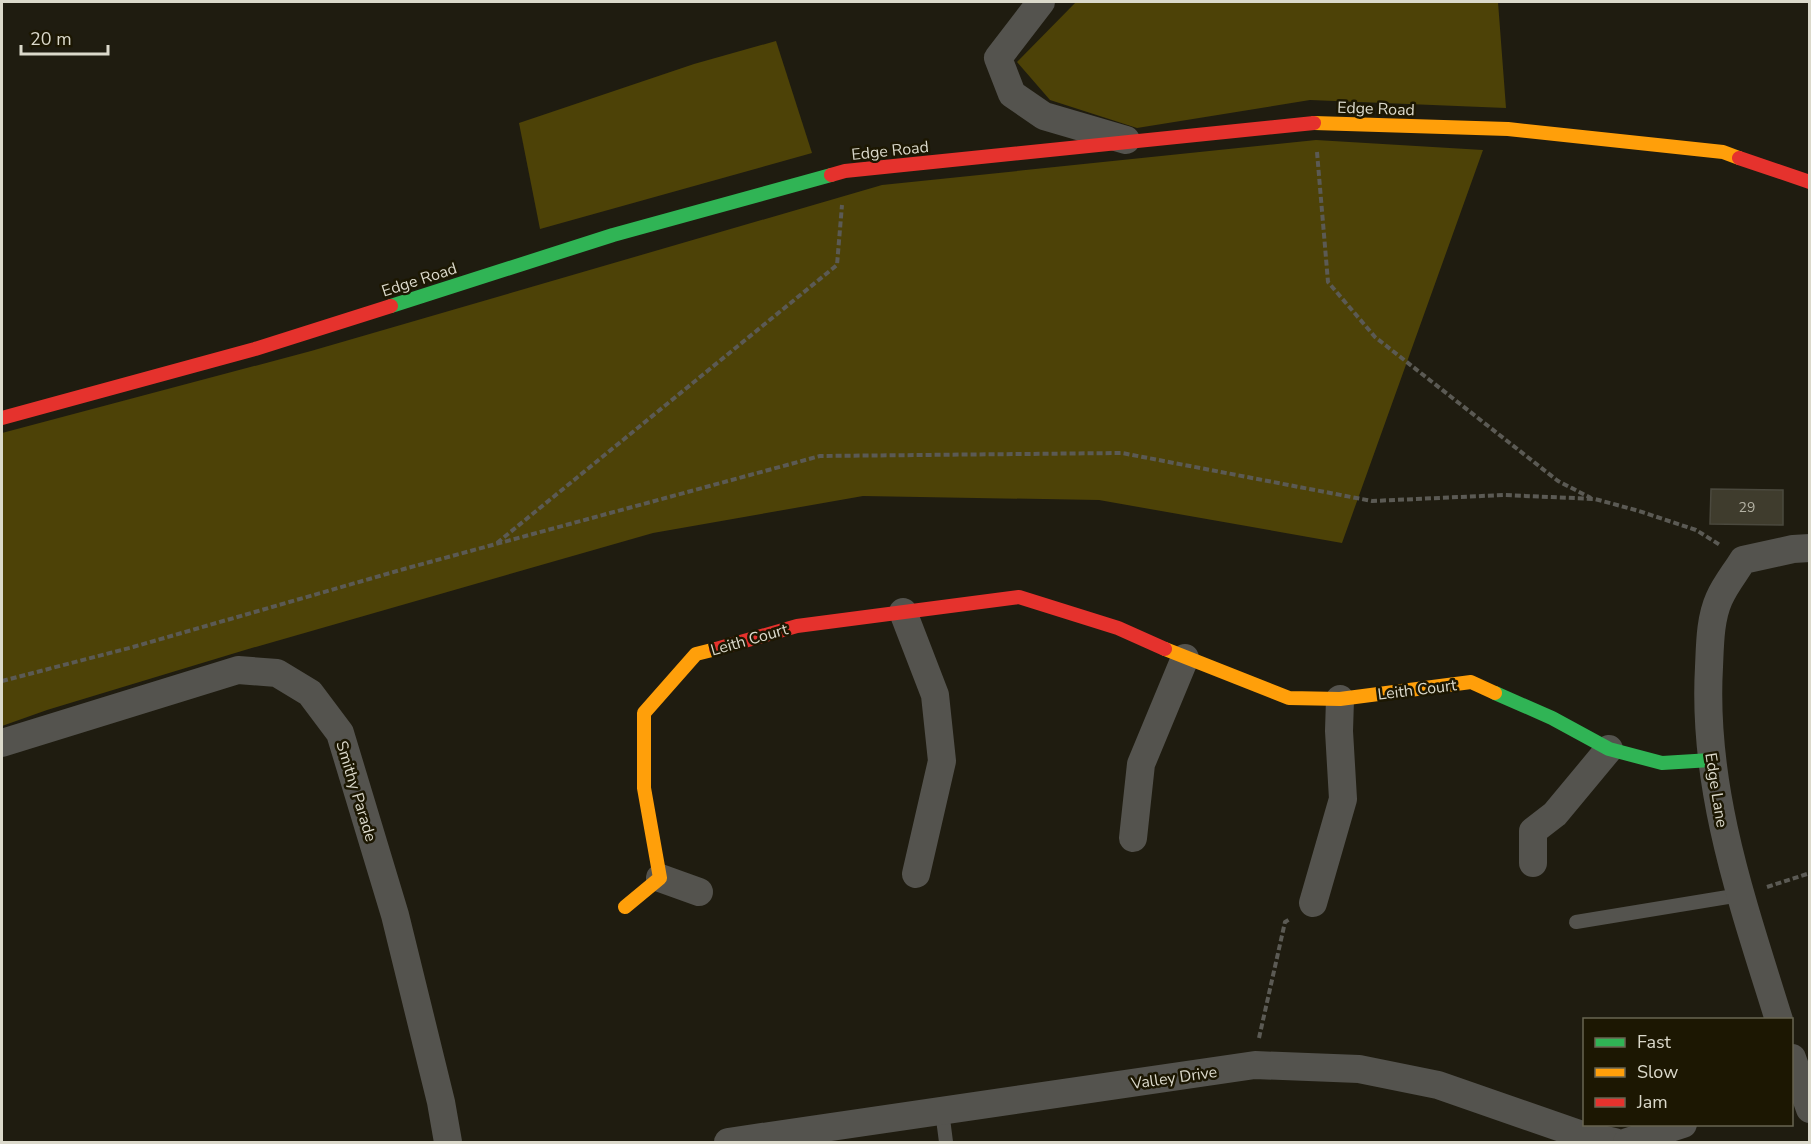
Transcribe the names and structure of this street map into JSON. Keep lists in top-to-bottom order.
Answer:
{
  "streets": {
    "street": [
      "Edge Road",
      "Leith Court",
      "Edge Lane",
      "Smithy Parade",
      "Valley Drive"
    ]
  },
  "crossings": [
    ["Leith Court", "Edge Lane"]
  ],
  "house_numbers": ["29"],
  "legend": ["Fast", "Slow", "Jam"],
  "scale_bar": "20 m"
}
